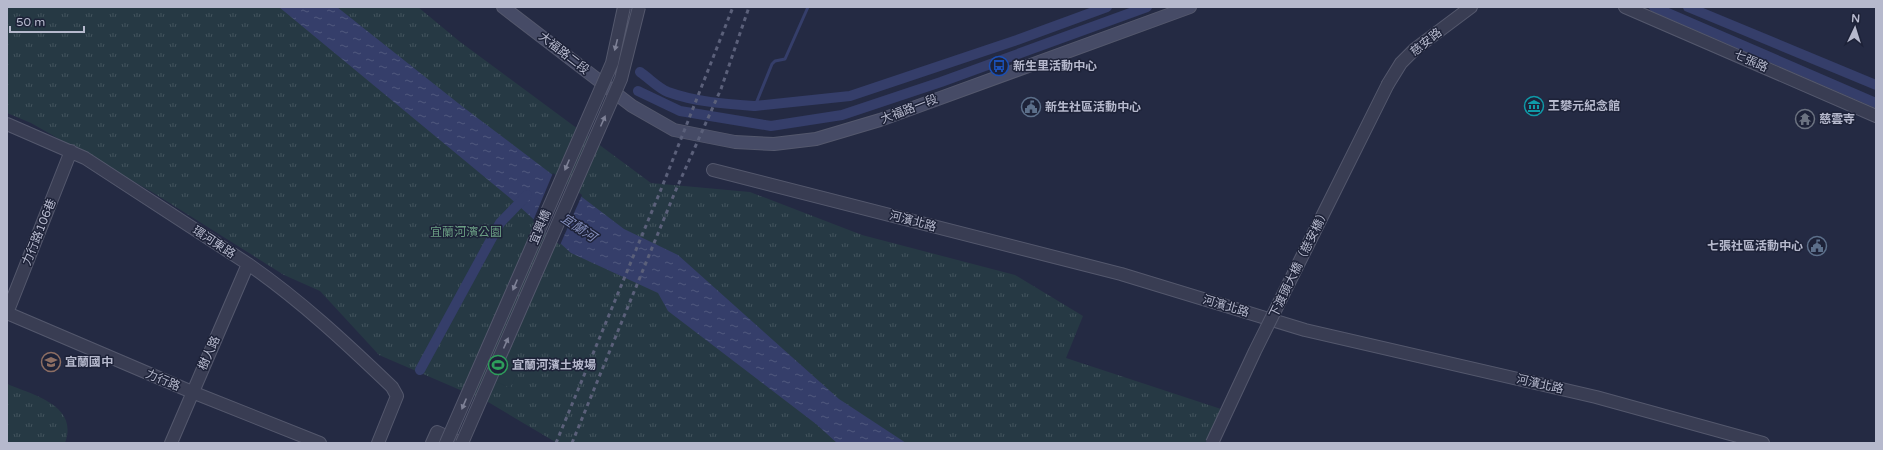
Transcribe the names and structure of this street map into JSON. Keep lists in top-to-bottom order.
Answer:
{
  "streets": {
    "main road": ["大福路二段", "大福路一段"],
    "street": [
      "慈安路",
      "七張路",
      "河濱北路",
      "宜興橋",
      "力行路106巷",
      "環河東路",
      "下渡頭大橋（慈安橋）",
      "樹人路",
      "力行路"
    ]
  },
  "crossings": [
    ["慈安路", "下渡頭大橋（慈安橋）"],
    ["大福路二段", "大福路一段"],
    ["力行路106巷", "環河東路"],
    ["力行路106巷", "力行路"],
    ["環河東路", "樹人路"],
    ["樹人路", "力行路"]
  ],
  "water": ["宜蘭河"],
  "parks": ["宜蘭河濱公園"],
  "places": {
    "bus stop": ["新生里活動中心"],
    "museum": ["王攀元紀念館"],
    "public building": ["新生社區活動中心", "七張社區活動中心"],
    "temple": ["慈雲寺"],
    "school or university": ["宜蘭國中"],
    "sports": ["宜蘭河濱土坡場"]
  },
  "scale_bar": "50 m",
  "north": "top"
}
